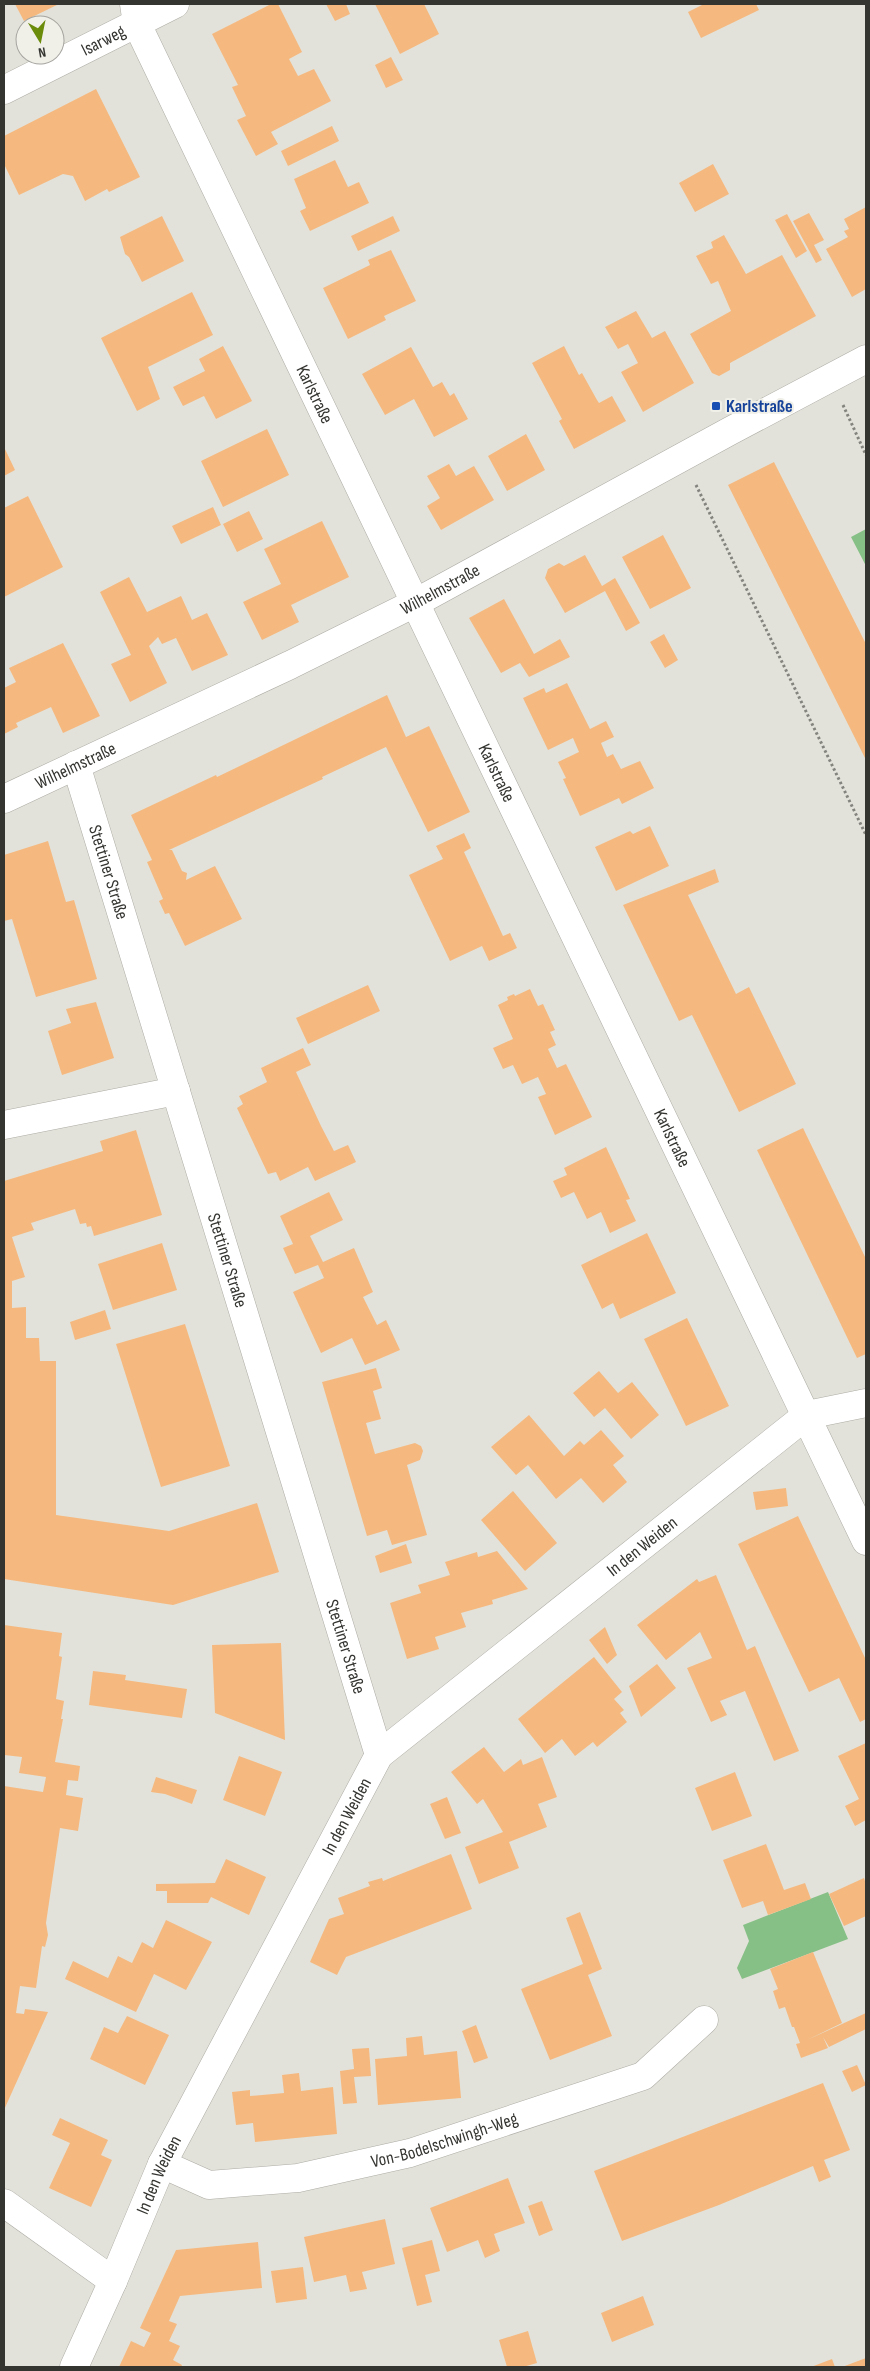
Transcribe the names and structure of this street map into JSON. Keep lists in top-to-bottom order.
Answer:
{
  "streets": {
    "street": [
      "Isarweg",
      "Karlstraße",
      "Wilhelmstraße",
      "Stettiner Straße",
      "In den Weiden",
      "Von-Bodelschwingh-Weg"
    ]
  },
  "crossings": [
    ["Isarweg", "Karlstraße"],
    ["Karlstraße", "Wilhelmstraße"],
    ["Karlstraße", "In den Weiden"],
    ["Wilhelmstraße", "Stettiner Straße"],
    ["Stettiner Straße", "In den Weiden"],
    ["In den Weiden", "Von-Bodelschwingh-Weg"]
  ],
  "places": {
    "transit": ["Karlstraße"]
  },
  "north": "bottom"
}
